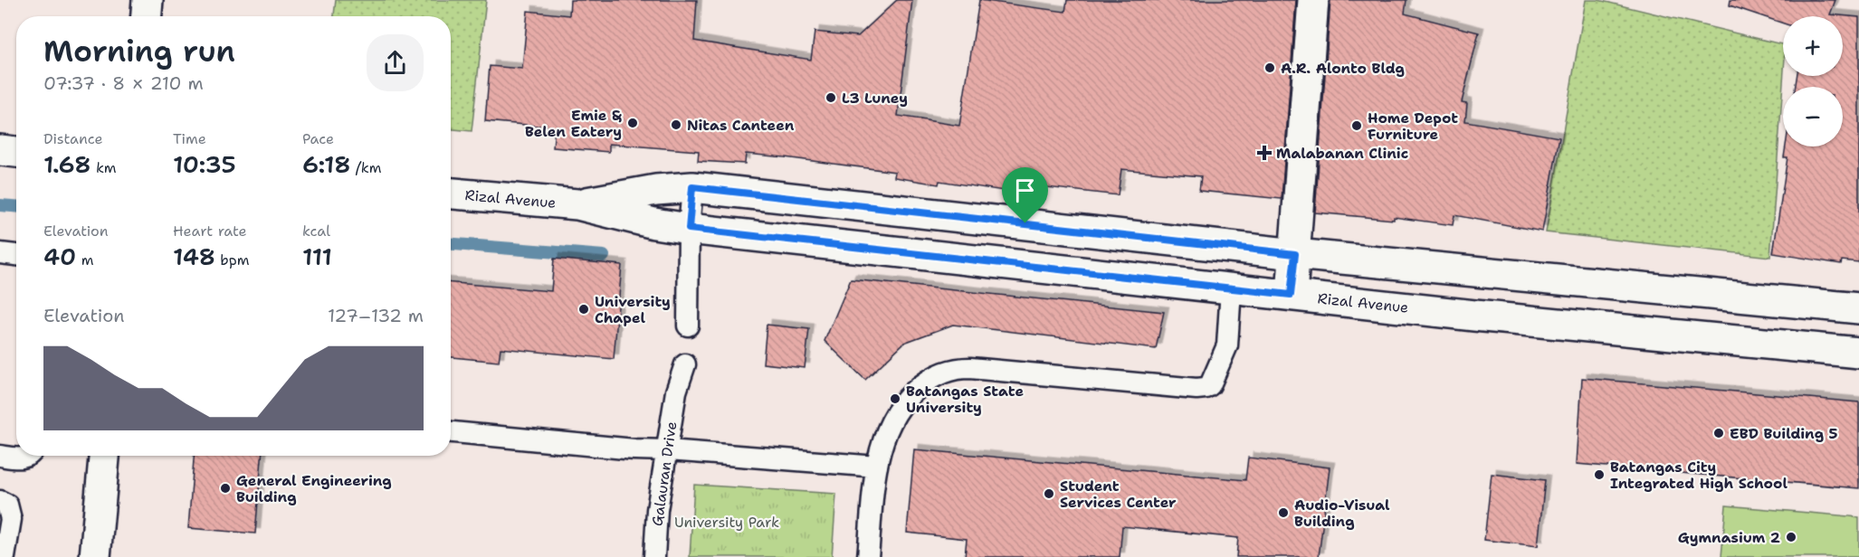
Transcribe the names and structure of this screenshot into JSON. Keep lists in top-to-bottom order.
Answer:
{
  "streets": {
    "main road": ["Rizal Avenue"],
    "lane": ["Galauran Drive"]
  },
  "parks": ["University Park"],
  "places": {
    "other": [
      "A.R. Alonto Bldg",
      "L3 Luney",
      "Emie & Belen Eatery",
      "Nitas Canteen",
      "Home Depot Furniture",
      "University Chapel",
      "Batangas State University",
      "EBD Building 5",
      "Batangas City Integrated High School",
      "General Engineering Building",
      "Student Services Center",
      "Audio-Visual Building",
      "Gymnasium 2"
    ],
    "health": ["Malabanan Clinic"]
  },
  "page": {
    "map_buttons": ["+", "−"],
    "heading": ["Morning run", "07:37 · 8 × 210 m"],
    "stats": [
      ["Distance", "1.68 km"],
      ["Time", "10:35"],
      ["Pace", "6:18 /km"],
      ["Elevation", "40 m"],
      ["Heart rate", "148 bpm"],
      ["kcal", "111"]
    ],
    "chart": ["Elevation", "127–132 m"]
  }
}
